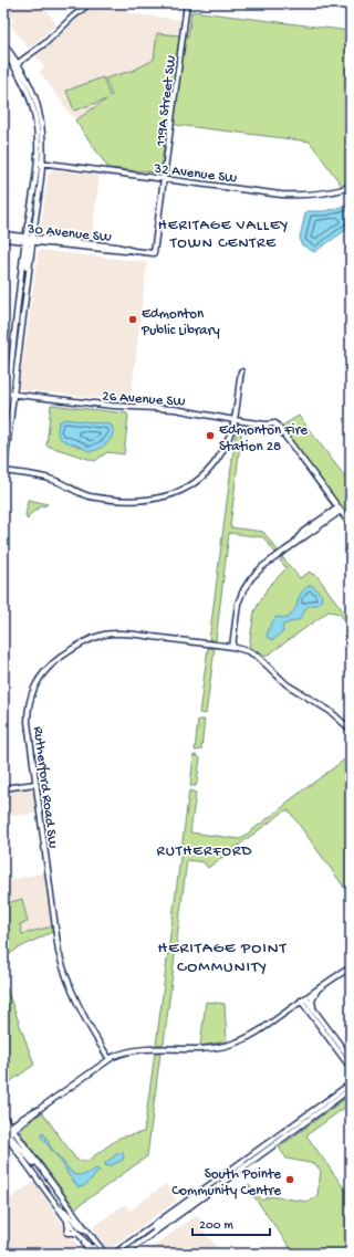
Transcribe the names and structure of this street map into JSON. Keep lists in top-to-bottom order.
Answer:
{
  "streets": {
    "street": [
      "119A Street SW",
      "32 Avenue SW",
      "30 Avenue SW",
      "26 Avenue SW",
      "Rutherford Road SW"
    ]
  },
  "crossings": [
    ["119A Street SW", "32 Avenue SW"],
    ["119A Street SW", "30 Avenue SW"]
  ],
  "districts": ["HERITAGE VALLEY TOWN CENTRE", "RUTHERFORD", "HERITAGE POINT COMMUNITY"],
  "places": ["Edmonton Public Library", "Edmonton Fire Station 28", "South Pointe Community Centre"],
  "scale_bar": "200 m"
}
